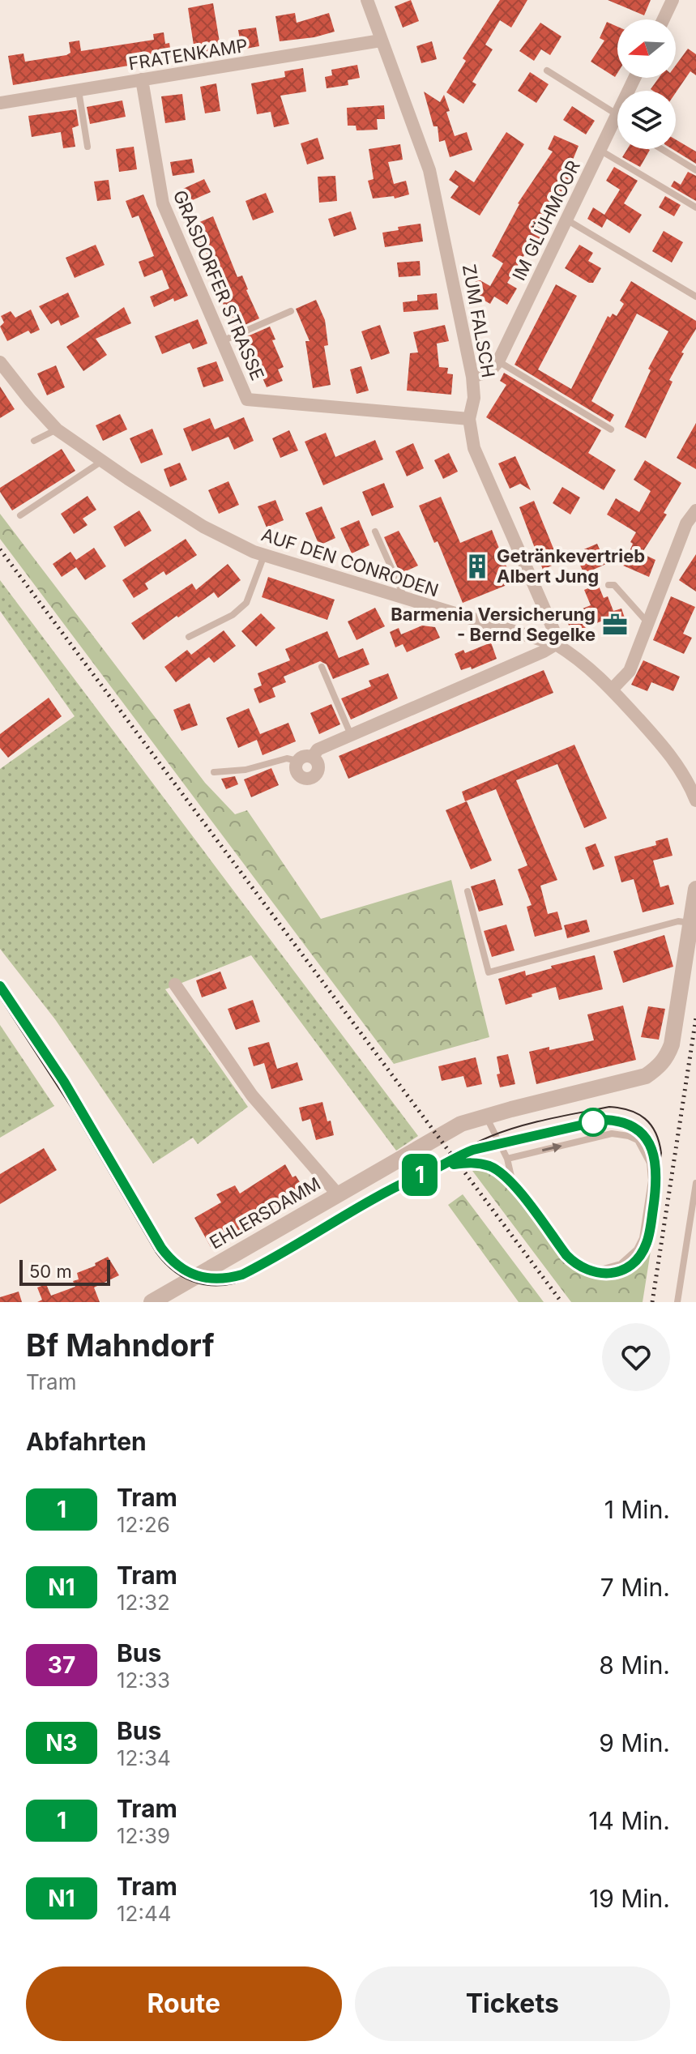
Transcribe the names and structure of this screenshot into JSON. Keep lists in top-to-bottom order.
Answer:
{
  "streets": {
    "street": [
      "FRATENKAMP",
      "IM GLÜHMOOR",
      "GRASDORFER STRASSE",
      "ZUM FALSCH",
      "AUF DEN CONRODEN",
      "EHLERSDAMM"
    ]
  },
  "crossings": [
    ["FRATENKAMP", "GRASDORFER STRASSE"],
    ["FRATENKAMP", "ZUM FALSCH"],
    ["GRASDORFER STRASSE", "ZUM FALSCH"],
    ["ZUM FALSCH", "AUF DEN CONRODEN"]
  ],
  "places": {
    "building": ["Getränkevertrieb Albert Jung"],
    "office": ["Barmenia Versicherung - Bernd Segelke"]
  },
  "lines": ["tram line 1"],
  "scale_bar": "50 m",
  "north": "left",
  "page": {
    "on_map": "1",
    "scale": "50 m",
    "heading": [
      ["Bf Mahndorf", "Tram"],
      "Abfahrten"
    ],
    "list": [
      {
        "mark": "1",
        "name": "Tram",
        "note": "12:26",
        "value": "1 Min."
      },
      {
        "mark": "N1",
        "name": "Tram",
        "note": "12:32",
        "value": "7 Min."
      },
      {
        "mark": "37",
        "name": "Bus",
        "note": "12:33",
        "value": "8 Min."
      },
      {
        "mark": "N3",
        "name": "Bus",
        "note": "12:34",
        "value": "9 Min."
      },
      {
        "mark": "1",
        "name": "Tram",
        "note": "12:39",
        "value": "14 Min."
      },
      {
        "mark": "N1",
        "name": "Tram",
        "note": "12:44",
        "value": "19 Min."
      }
    ],
    "buttons": ["Route", "Tickets"]
  }
}
